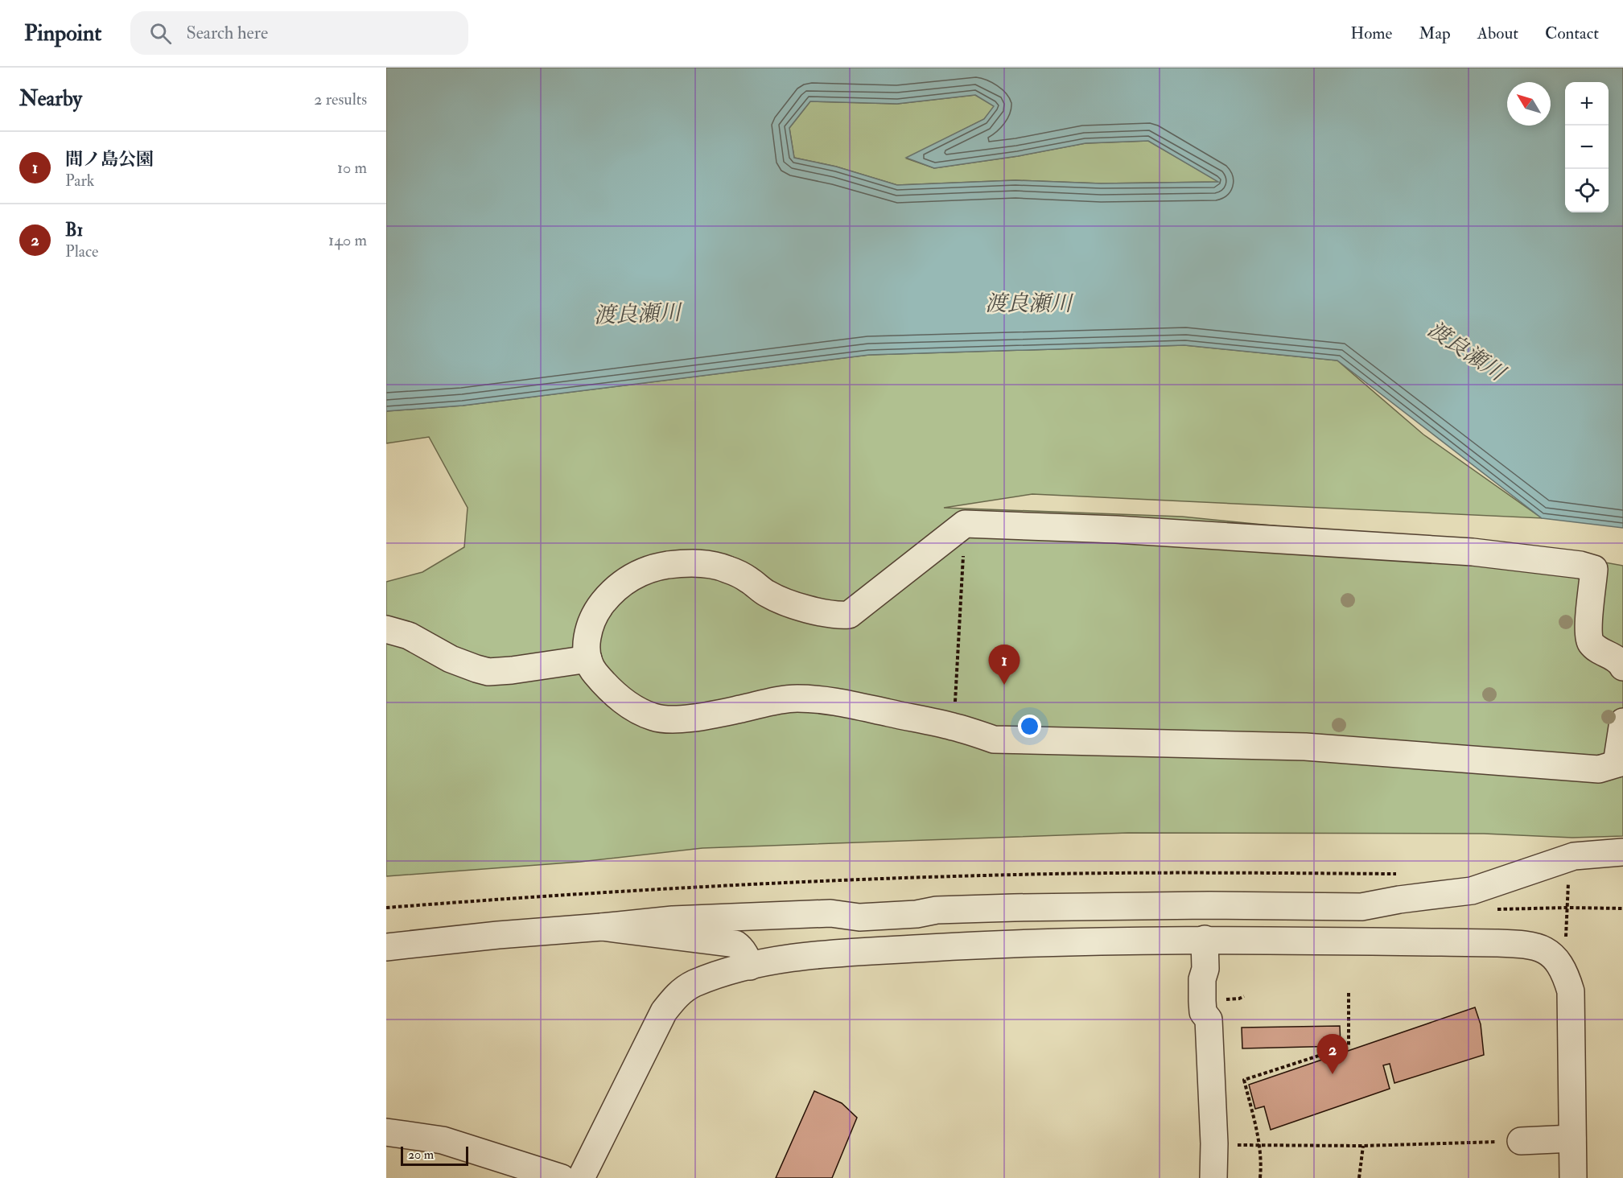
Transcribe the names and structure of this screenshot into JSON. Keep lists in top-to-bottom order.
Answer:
{
  "water": ["渡良瀬川"],
  "scale_bar": "20 m",
  "north": "top left",
  "page": {
    "header": "Pinpoint",
    "search": "Search here",
    "nav": [
      "Home",
      "Map",
      "About",
      "Contact"
    ],
    "heading": ["Nearby", "2 results"],
    "map_buttons": ["+", "−"],
    "list": [
      {
        "mark": "1",
        "name": "間ノ島公園",
        "note": "Park",
        "value": "10 m"
      },
      {
        "mark": "2",
        "name": "B1",
        "note": "Place",
        "value": "140 m"
      }
    ],
    "pins": ["1", "2"],
    "scale": "20 m"
  }
}
